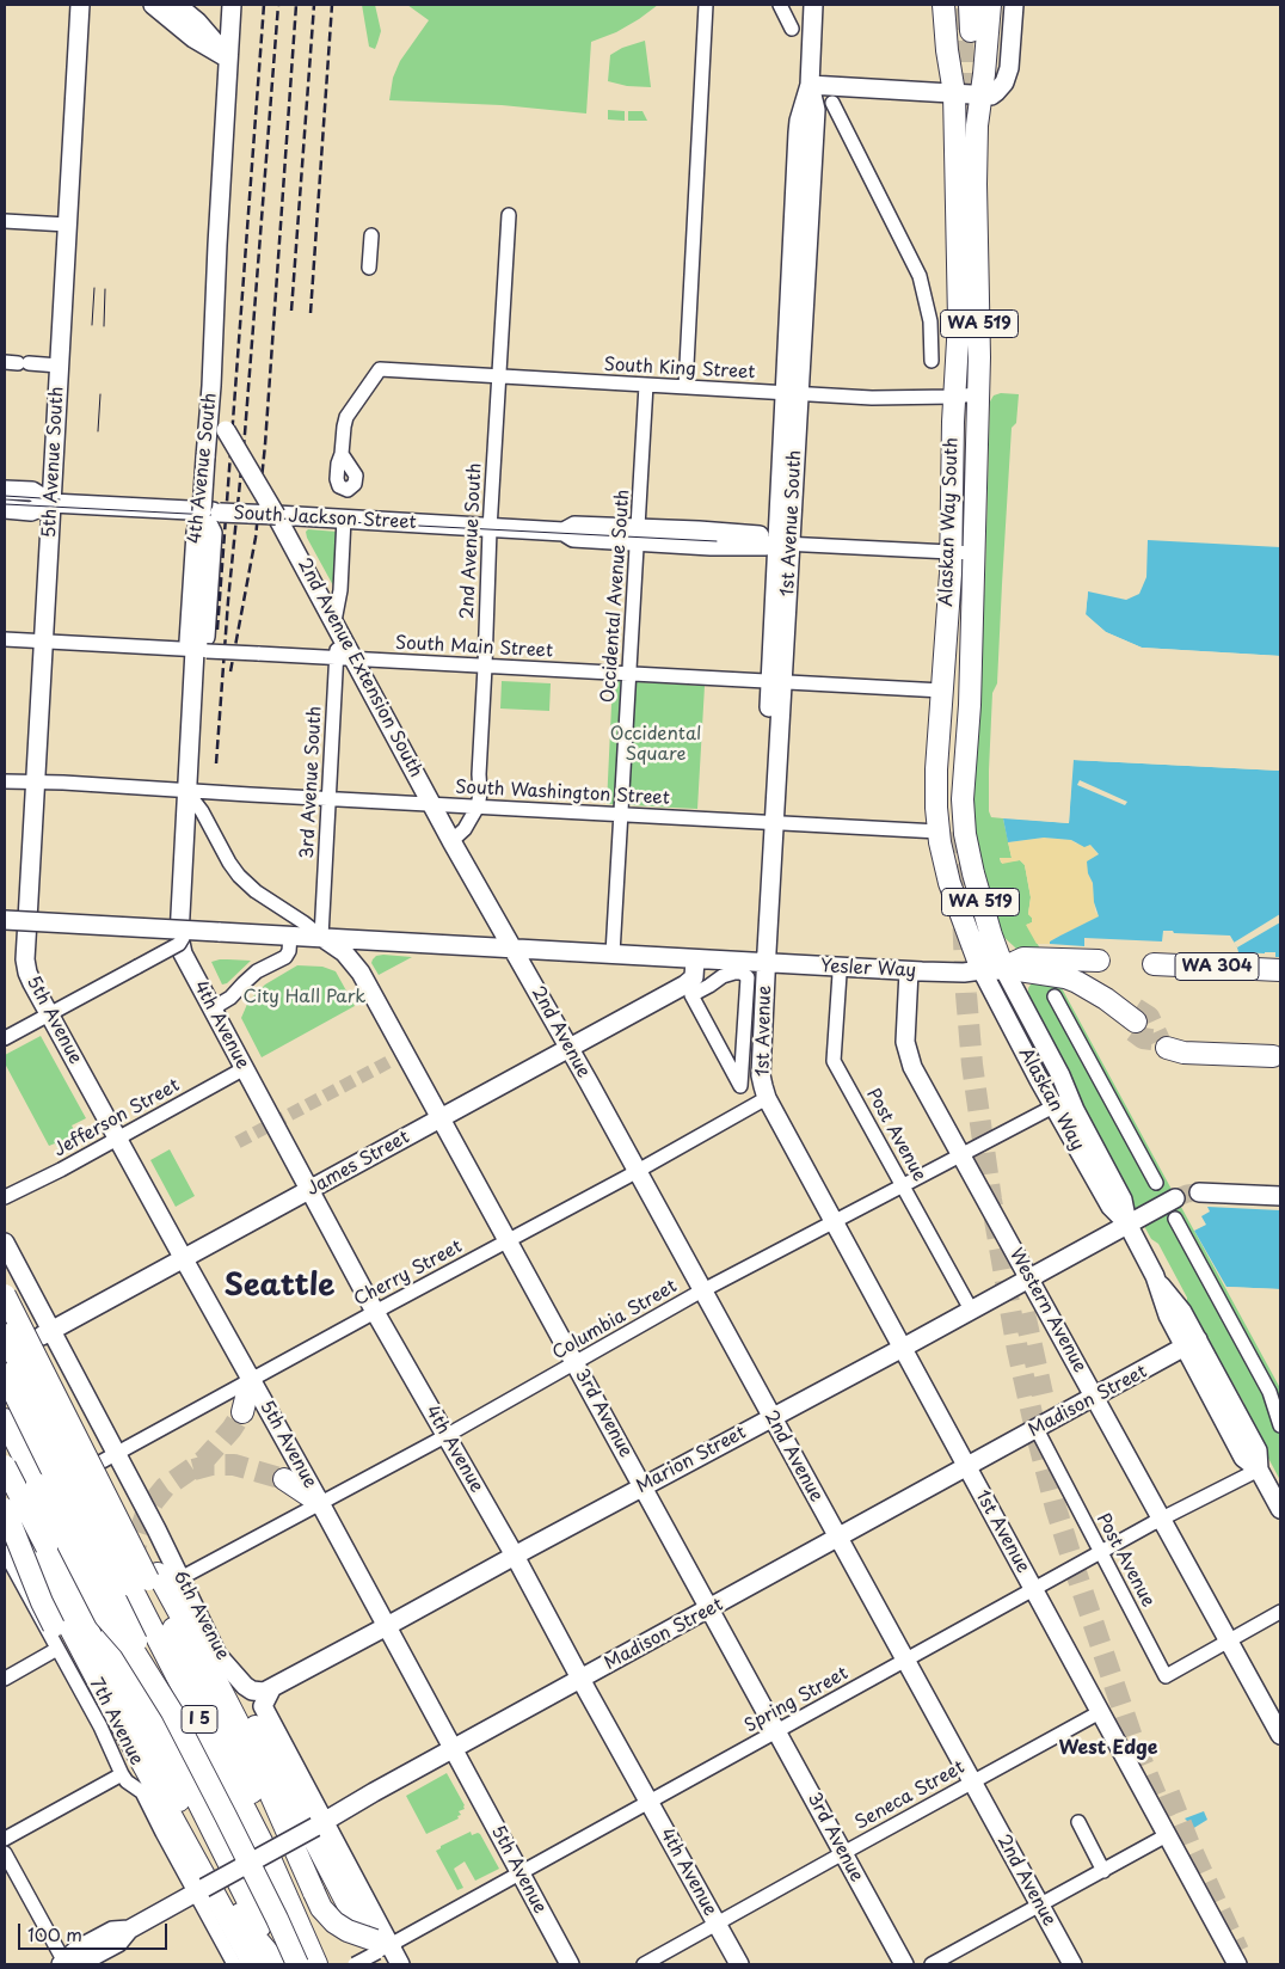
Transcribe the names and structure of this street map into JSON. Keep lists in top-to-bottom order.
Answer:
{
  "streets": {
    "highway": [
      "WA 519",
      "Alaskan Way South",
      "WA 304",
      "I 5"
    ],
    "main road": [
      "5th Avenue South",
      "4th Avenue South",
      "South Jackson Street",
      "1st Avenue South",
      "2nd Avenue Extension South",
      "Yesler Way",
      "5th Avenue",
      "4th Avenue",
      "1st Avenue",
      "2nd Avenue",
      "Alaskan Way",
      "James Street",
      "Western Avenue",
      "Madison Street",
      "3rd Avenue",
      "Marion Street",
      "6th Avenue"
    ],
    "street": [
      "South King Street",
      "2nd Avenue South",
      "Occidental Avenue South",
      "South Main Street",
      "3rd Avenue South",
      "South Washington Street",
      "Jefferson Street",
      "Post Avenue",
      "Cherry Street",
      "Columbia Street",
      "Spring Street",
      "7th Avenue",
      "Seneca Street"
    ]
  },
  "crossings": [
    ["South King Street", "Alaskan Way South"],
    ["South King Street", "1st Avenue South"],
    ["South King Street", "2nd Avenue South"],
    ["South King Street", "Occidental Avenue South"],
    ["5th Avenue South", "South Jackson Street"],
    ["5th Avenue South", "South Main Street"],
    ["5th Avenue South", "South Washington Street"],
    ["5th Avenue South", "5th Avenue"],
    ["4th Avenue South", "South Jackson Street"],
    ["4th Avenue South", "South Main Street"],
    ["4th Avenue South", "2nd Avenue Extension South"],
    ["4th Avenue South", "South Washington Street"],
    ["4th Avenue South", "Yesler Way"],
    ["4th Avenue South", "4th Avenue"],
    ["South Jackson Street", "Alaskan Way South"],
    ["South Jackson Street", "1st Avenue South"],
    ["South Jackson Street", "2nd Avenue South"],
    ["South Jackson Street", "Occidental Avenue South"],
    ["South Jackson Street", "2nd Avenue Extension South"],
    ["Alaskan Way South", "South Main Street"],
    ["Alaskan Way South", "South Washington Street"],
    ["Alaskan Way South", "Yesler Way"],
    ["Alaskan Way South", "Alaskan Way"],
    ["1st Avenue South", "South Main Street"],
    ["1st Avenue South", "South Washington Street"],
    ["1st Avenue South", "Yesler Way"],
    ["1st Avenue South", "1st Avenue"],
    ["2nd Avenue South", "South Main Street"],
    ["2nd Avenue South", "2nd Avenue Extension South"],
    ["2nd Avenue South", "South Washington Street"],
    ["Occidental Avenue South", "South Main Street"],
    ["Occidental Avenue South", "South Washington Street"],
    ["Occidental Avenue South", "Yesler Way"],
    ["South Main Street", "2nd Avenue Extension South"],
    ["South Main Street", "3rd Avenue South"],
    ["2nd Avenue Extension South", "3rd Avenue South"],
    ["2nd Avenue Extension South", "South Washington Street"],
    ["2nd Avenue Extension South", "Yesler Way"],
    ["2nd Avenue Extension South", "2nd Avenue"],
    ["3rd Avenue South", "South Washington Street"],
    ["3rd Avenue South", "Yesler Way"],
    ["3rd Avenue South", "3rd Avenue"],
    ["Yesler Way", "4th Avenue"],
    ["Yesler Way", "1st Avenue"],
    ["Yesler Way", "2nd Avenue"],
    ["Yesler Way", "Alaskan Way"],
    ["Yesler Way", "Post Avenue"],
    ["Yesler Way", "James Street"],
    ["Yesler Way", "Western Avenue"],
    ["Yesler Way", "3rd Avenue"],
    ["5th Avenue", "Jefferson Street"],
    ["5th Avenue", "James Street"],
    ["5th Avenue", "Cherry Street"],
    ["5th Avenue", "Columbia Street"],
    ["5th Avenue", "Madison Street"],
    ["5th Avenue", "Marion Street"],
    ["5th Avenue", "Spring Street"],
    ["4th Avenue", "Jefferson Street"],
    ["4th Avenue", "James Street"],
    ["4th Avenue", "Cherry Street"],
    ["4th Avenue", "Columbia Street"],
    ["4th Avenue", "Madison Street"],
    ["4th Avenue", "Marion Street"],
    ["4th Avenue", "Spring Street"],
    ["4th Avenue", "Seneca Street"],
    ["1st Avenue", "Cherry Street"],
    ["1st Avenue", "Columbia Street"],
    ["1st Avenue", "Madison Street"],
    ["1st Avenue", "Marion Street"],
    ["1st Avenue", "Spring Street"],
    ["1st Avenue", "Seneca Street"],
    ["2nd Avenue", "James Street"],
    ["2nd Avenue", "Cherry Street"],
    ["2nd Avenue", "Columbia Street"],
    ["2nd Avenue", "Madison Street"],
    ["2nd Avenue", "Marion Street"],
    ["2nd Avenue", "Spring Street"],
    ["2nd Avenue", "Seneca Street"],
    ["Alaskan Way", "Columbia Street"],
    ["Alaskan Way", "Madison Street"],
    ["Alaskan Way", "Marion Street"],
    ["Alaskan Way", "Spring Street"],
    ["Post Avenue", "Western Avenue"],
    ["Post Avenue", "Columbia Street"],
    ["Post Avenue", "Madison Street"],
    ["Post Avenue", "Marion Street"],
    ["Post Avenue", "Spring Street"],
    ["James Street", "3rd Avenue"],
    ["James Street", "6th Avenue"],
    ["Cherry Street", "3rd Avenue"],
    ["Cherry Street", "6th Avenue"],
    ["Western Avenue", "Columbia Street"],
    ["Western Avenue", "Madison Street"],
    ["Western Avenue", "Marion Street"],
    ["Western Avenue", "Spring Street"],
    ["Columbia Street", "3rd Avenue"],
    ["Columbia Street", "6th Avenue"],
    ["Madison Street", "3rd Avenue"],
    ["Madison Street", "7th Avenue"],
    ["3rd Avenue", "Marion Street"],
    ["3rd Avenue", "Spring Street"],
    ["3rd Avenue", "Seneca Street"],
    ["Marion Street", "6th Avenue"]
  ],
  "districts": ["Seattle", "West Edge"],
  "parks": ["Occidental Square", "City Hall Park"],
  "scale_bar": "100 m"
}
